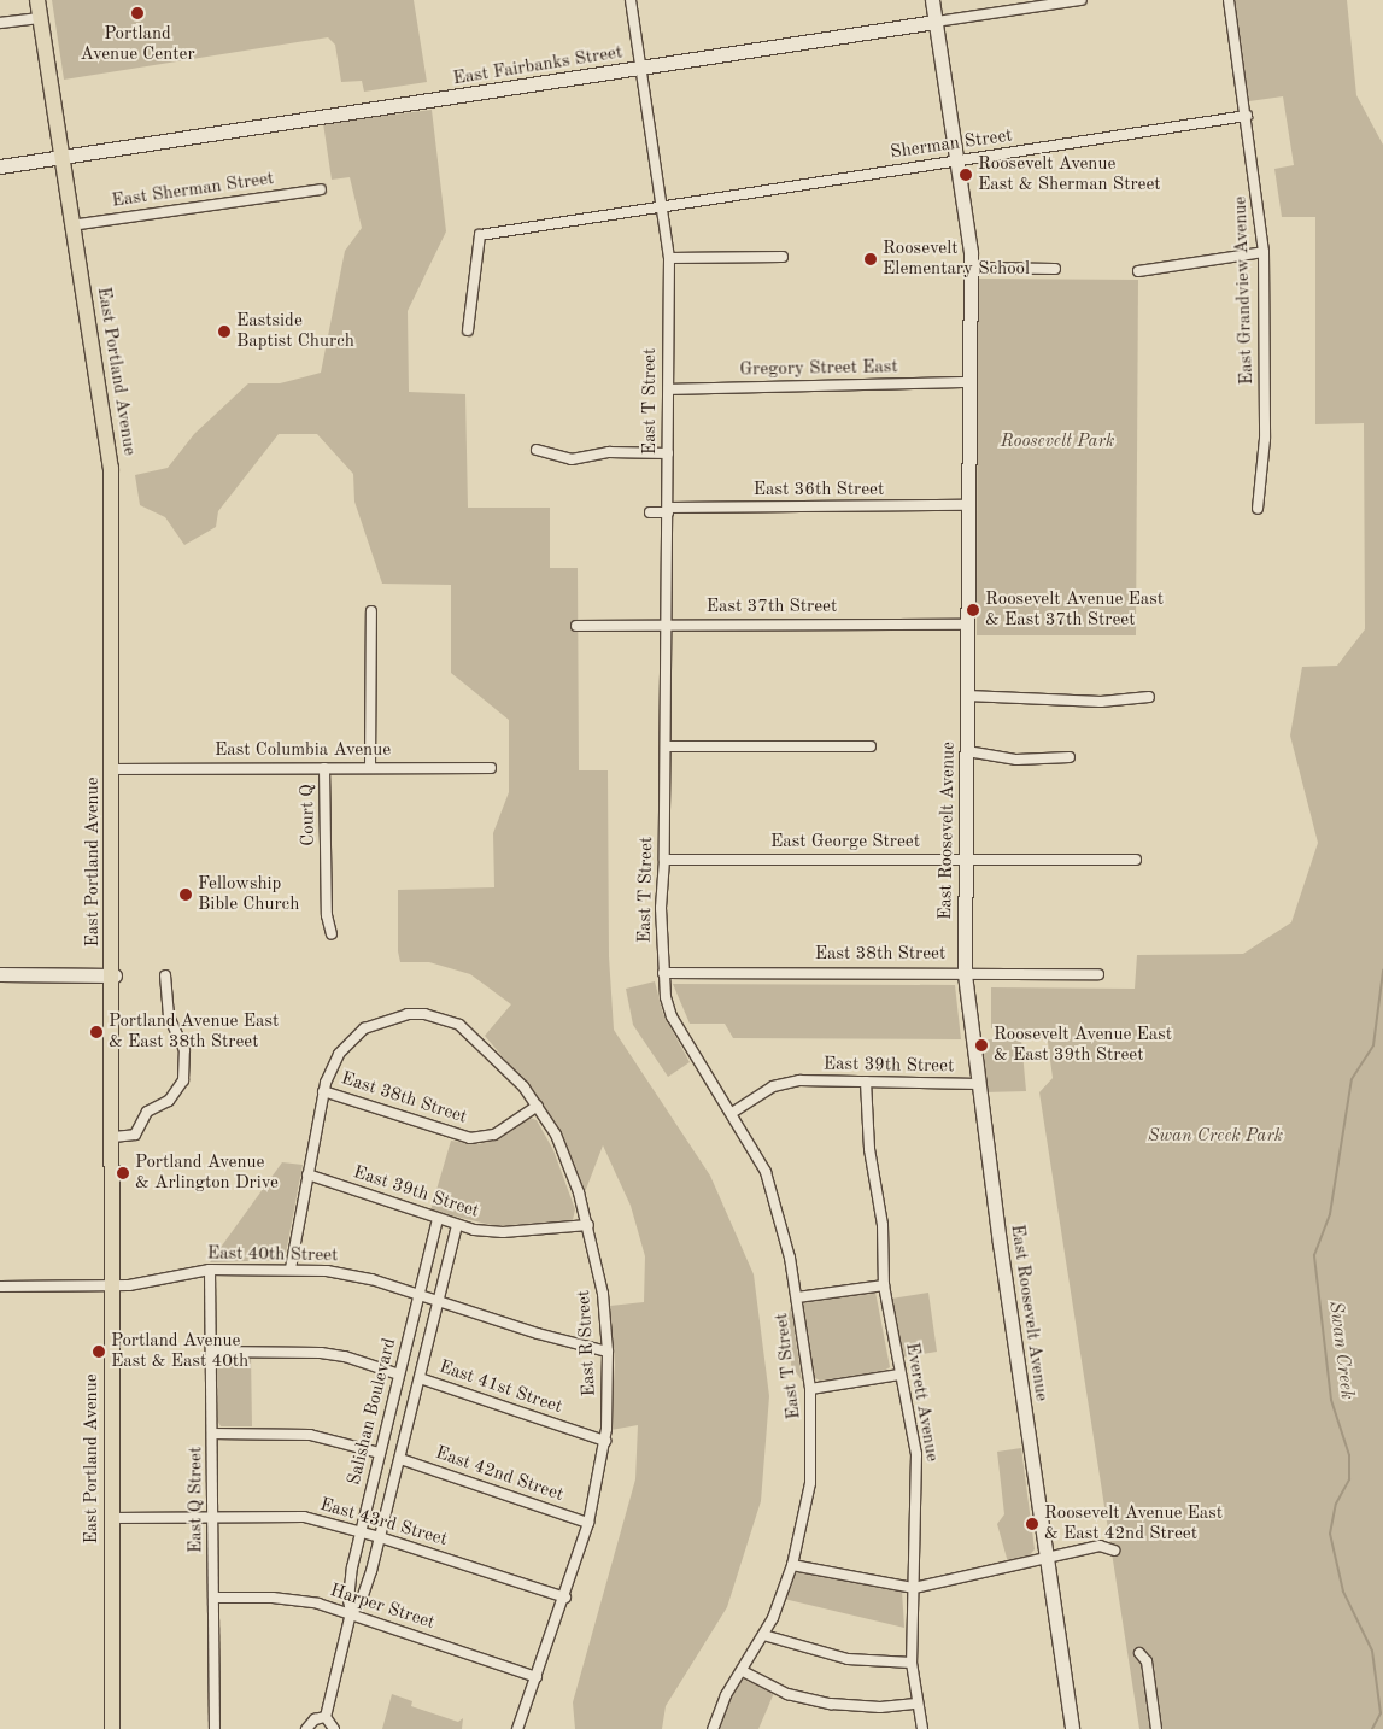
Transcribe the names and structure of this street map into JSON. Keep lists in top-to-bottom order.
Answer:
{
  "streets": {
    "main road": ["East Portland Avenue"],
    "street": [
      "East Fairbanks Street",
      "Sherman Street",
      "East Sherman Street",
      "East Grandview Avenue",
      "Gregory Street East",
      "East T Street",
      "East 36th Street",
      "East 37th Street",
      "East Columbia Avenue",
      "Court Q",
      "East Roosevelt Avenue",
      "East George Street",
      "East 38th Street",
      "East 39th Street",
      "East 40th Street",
      "East R Street",
      "East 41st Street",
      "Everett Avenue",
      "Salishan Boulevard",
      "East 42nd Street",
      "East Q Street",
      "East 43rd Street",
      "Harper Street"
    ]
  },
  "crossings": [
    ["East Fairbanks Street", "East Portland Avenue"],
    ["East Fairbanks Street", "East T Street"],
    ["East Fairbanks Street", "East Roosevelt Avenue"],
    ["Sherman Street", "East Grandview Avenue"],
    ["Sherman Street", "East T Street"],
    ["Sherman Street", "East Roosevelt Avenue"],
    ["East Sherman Street", "East Portland Avenue"],
    ["Gregory Street East", "East T Street"],
    ["Gregory Street East", "East Roosevelt Avenue"],
    ["East Portland Avenue", "East Columbia Avenue"],
    ["East Portland Avenue", "East 40th Street"],
    ["East Portland Avenue", "East 43rd Street"],
    ["East T Street", "East 36th Street"],
    ["East T Street", "East 37th Street"],
    ["East T Street", "East George Street"],
    ["East T Street", "East 38th Street"],
    ["East T Street", "East 39th Street"],
    ["East 36th Street", "East Roosevelt Avenue"],
    ["East 37th Street", "East Roosevelt Avenue"],
    ["East Columbia Avenue", "Court Q"],
    ["East Roosevelt Avenue", "East George Street"],
    ["East Roosevelt Avenue", "East 38th Street"],
    ["East Roosevelt Avenue", "East 39th Street"],
    ["East 38th Street", "East R Street"],
    ["East 39th Street", "East R Street"],
    ["East 39th Street", "Everett Avenue"],
    ["East 39th Street", "Salishan Boulevard"],
    ["East 40th Street", "East R Street"],
    ["East 40th Street", "Salishan Boulevard"],
    ["East 40th Street", "East Q Street"],
    ["East R Street", "East 41st Street"],
    ["East R Street", "East 42nd Street"],
    ["East R Street", "East 43rd Street"],
    ["East R Street", "Harper Street"],
    ["East 41st Street", "Salishan Boulevard"],
    ["Salishan Boulevard", "East 42nd Street"],
    ["Salishan Boulevard", "East 43rd Street"],
    ["Salishan Boulevard", "Harper Street"],
    ["East Q Street", "East 43rd Street"],
    ["East Q Street", "Harper Street"]
  ],
  "water": ["Swan Creek"],
  "parks": ["Roosevelt Park", "Swan Creek Park"],
  "places": [
    "Portland Avenue Center",
    "Roosevelt Avenue East & Sherman Street",
    "Roosevelt Elementary School",
    "Eastside Baptist Church",
    "Roosevelt Avenue East & East 37th Street",
    "Fellowship Bible Church",
    "Portland Avenue East & East 38th Street",
    "Roosevelt Avenue East & East 39th Street",
    "Portland Avenue & Arlington Drive",
    "Portland Avenue East & East 40th",
    "Roosevelt Avenue East & East 42nd Street"
  ]
}
